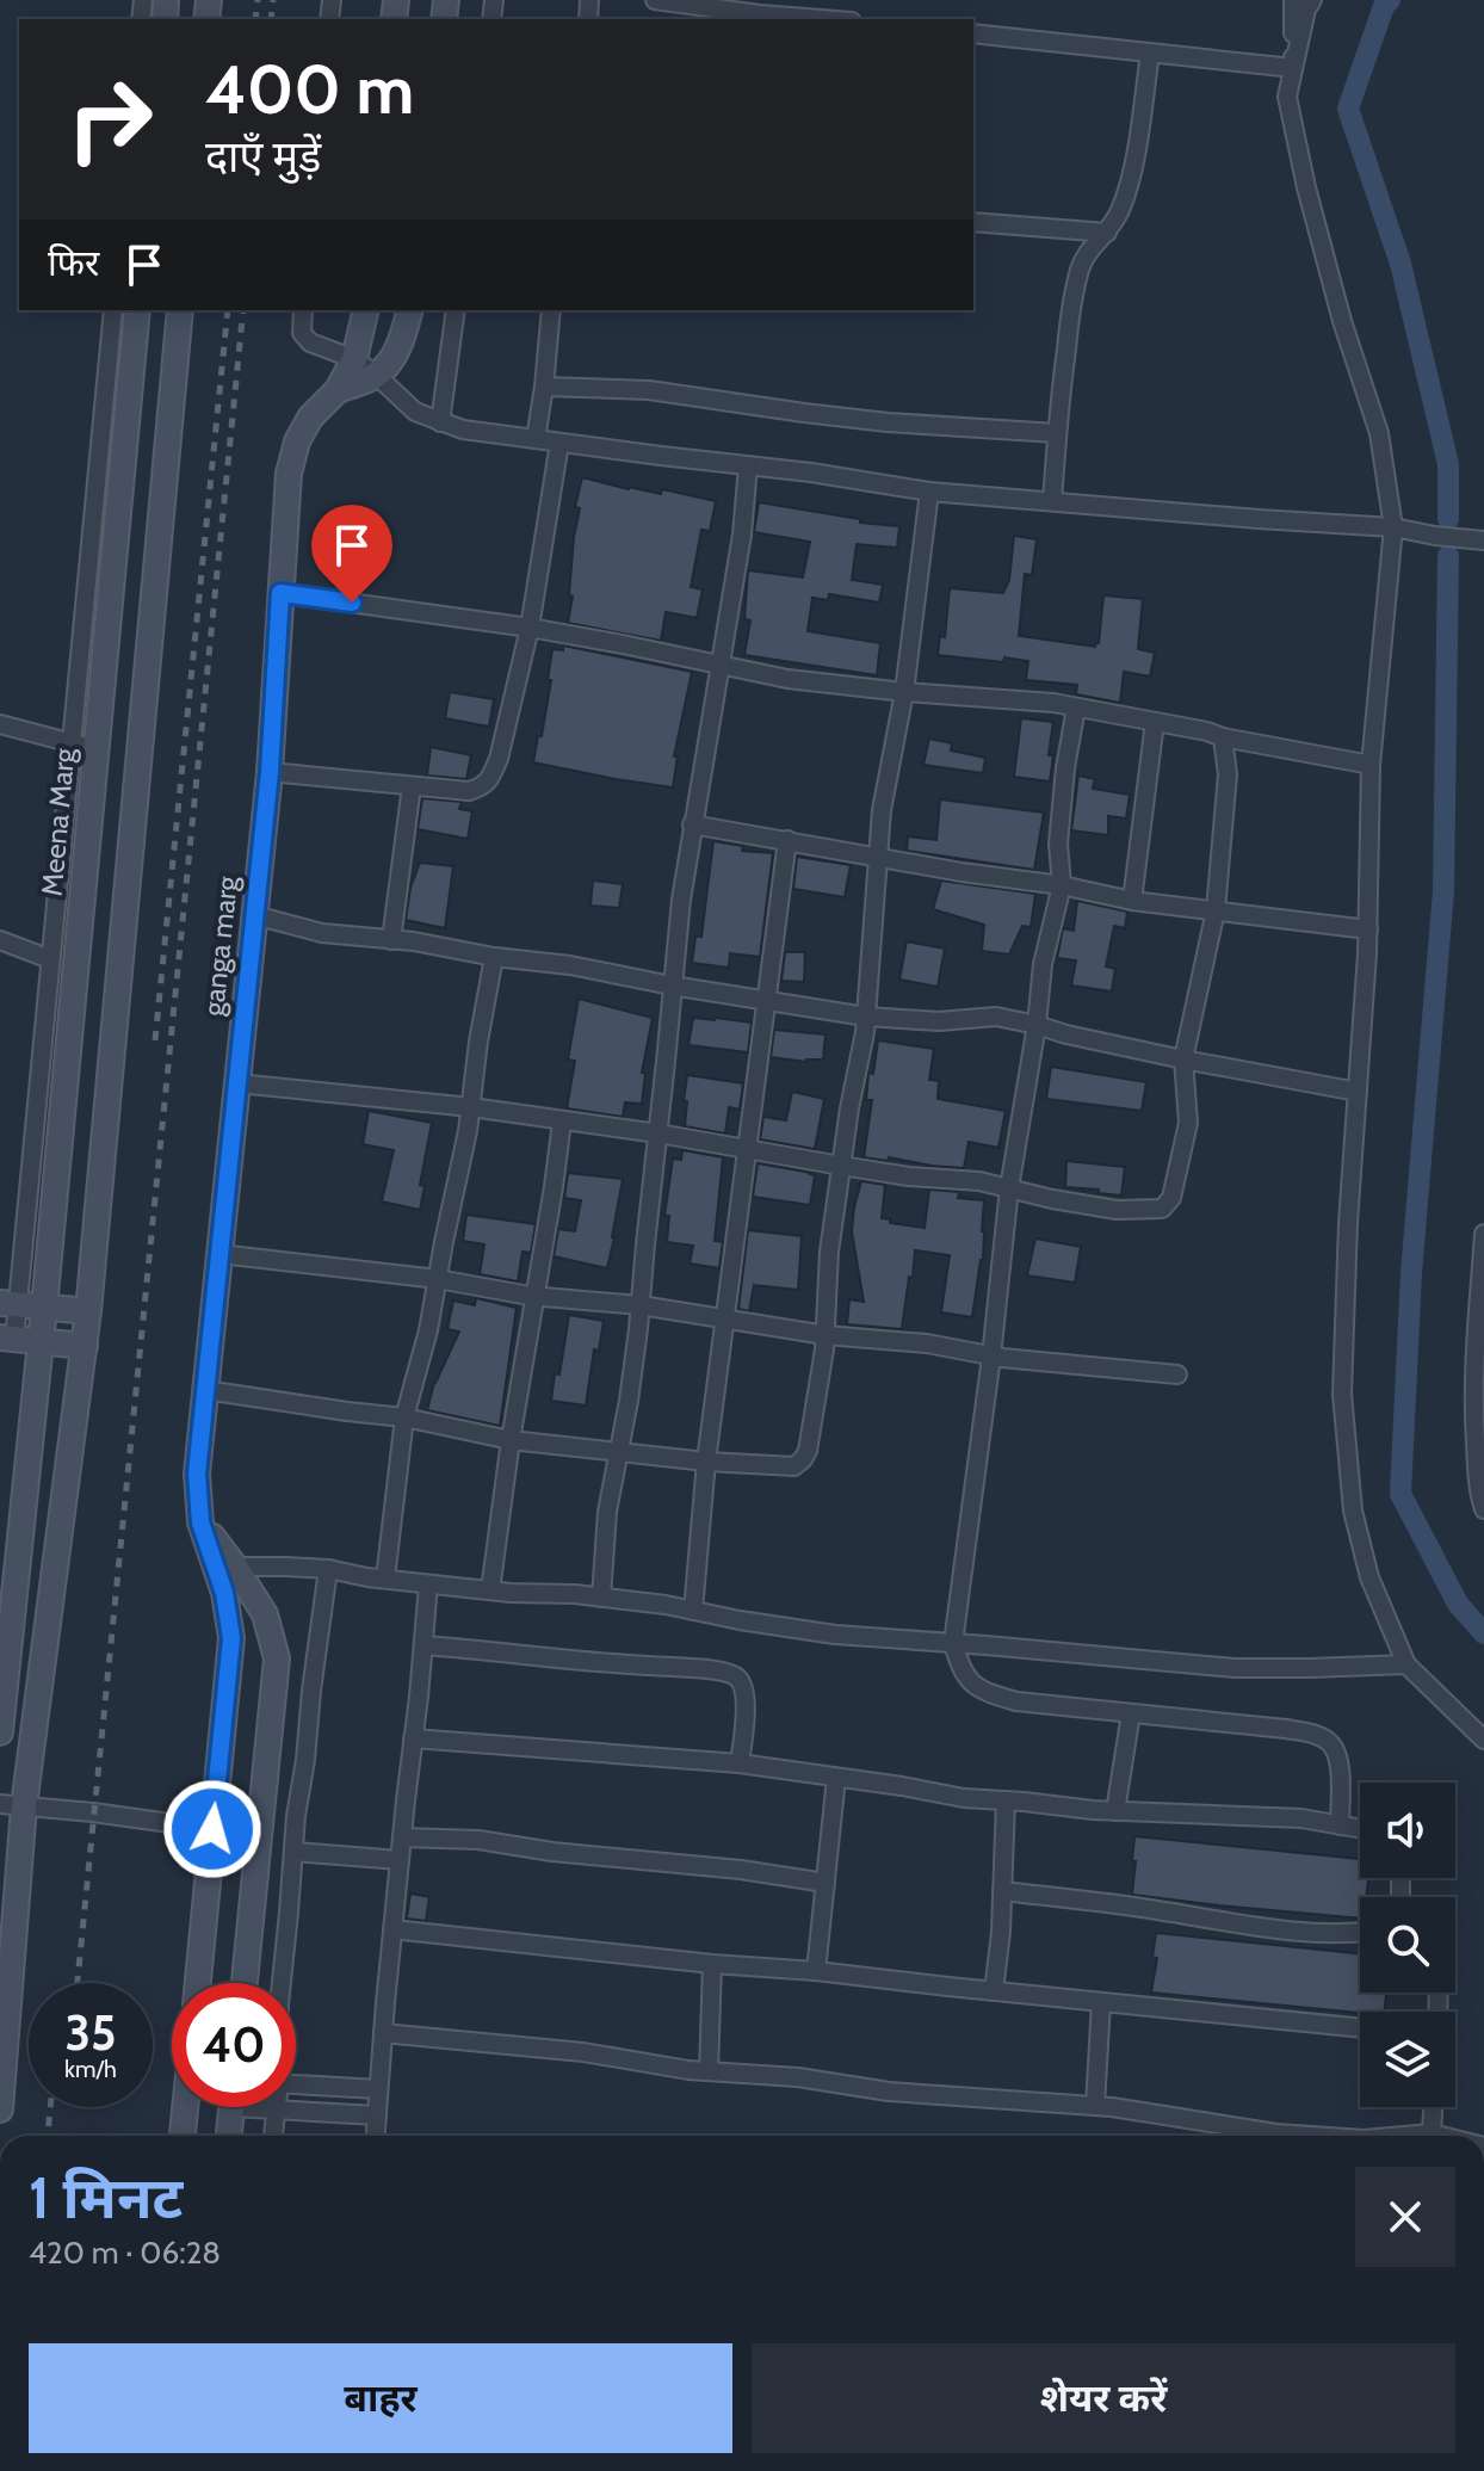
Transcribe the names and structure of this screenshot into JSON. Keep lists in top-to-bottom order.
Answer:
{
  "streets": {
    "street": ["Meena Marg", "ganga marg"]
  },
  "page": {
    "turn": ["400 m", "दाएँ मुड़ें"],
    "then": "फिर",
    "speed": "35 km/h",
    "limit": "40",
    "heading": ["1 मिनट", "420 m · 06:28"],
    "buttons": ["बाहर", "शेयर करें"]
  }
}
